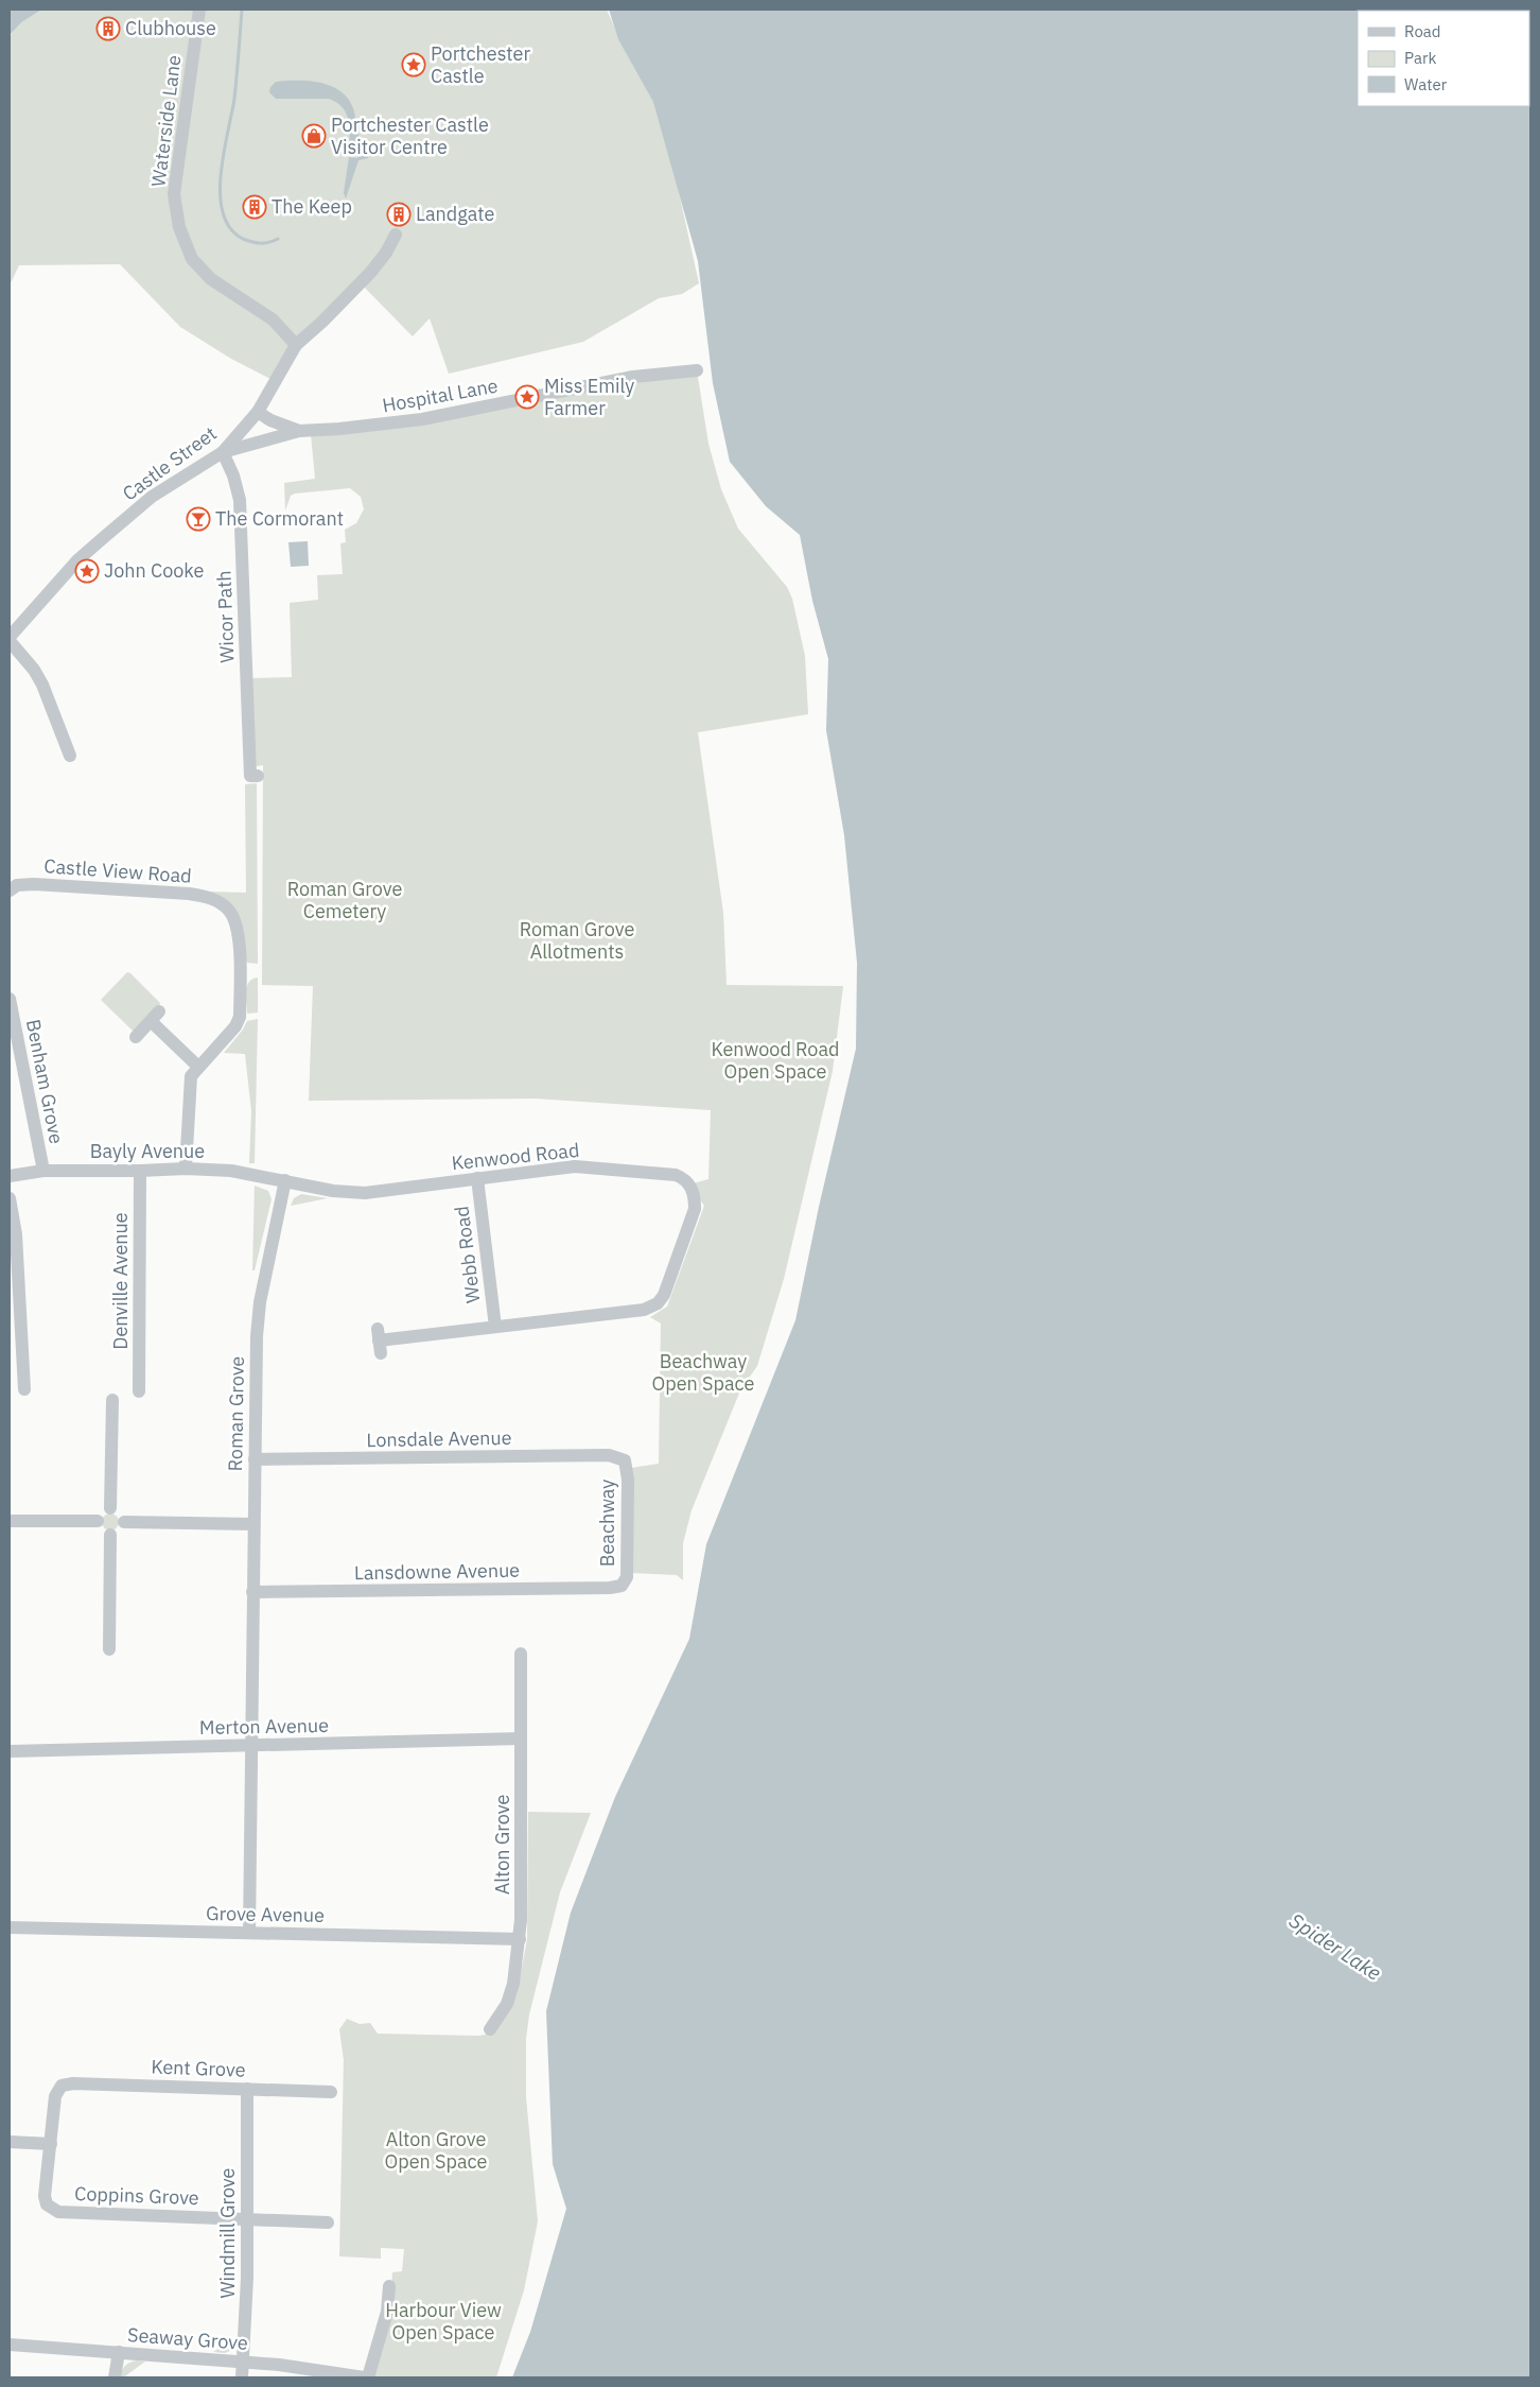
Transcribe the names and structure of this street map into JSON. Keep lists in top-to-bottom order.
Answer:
{
  "streets": {
    "street": [
      "Waterside Lane",
      "Hospital Lane",
      "Castle Street",
      "Wicor Path",
      "Castle View Road",
      "Benham Grove",
      "Bayly Avenue",
      "Kenwood Road",
      "Webb Road",
      "Denville Avenue",
      "Roman Grove",
      "Lonsdale Avenue",
      "Beachway",
      "Lansdowne Avenue",
      "Merton Avenue",
      "Alton Grove",
      "Grove Avenue",
      "Kent Grove",
      "Coppins Grove",
      "Windmill Grove",
      "Seaway Grove"
    ]
  },
  "crossings": [
    ["Waterside Lane", "Castle Street"],
    ["Hospital Lane", "Castle Street"],
    ["Hospital Lane", "Wicor Path"],
    ["Castle Street", "Wicor Path"],
    ["Castle View Road", "Bayly Avenue"],
    ["Benham Grove", "Bayly Avenue"],
    ["Bayly Avenue", "Kenwood Road"],
    ["Bayly Avenue", "Denville Avenue"],
    ["Bayly Avenue", "Roman Grove"],
    ["Kenwood Road", "Webb Road"],
    ["Kenwood Road", "Roman Grove"],
    ["Roman Grove", "Lonsdale Avenue"],
    ["Roman Grove", "Lansdowne Avenue"],
    ["Roman Grove", "Merton Avenue"],
    ["Roman Grove", "Grove Avenue"],
    ["Lonsdale Avenue", "Beachway"],
    ["Beachway", "Lansdowne Avenue"],
    ["Merton Avenue", "Alton Grove"],
    ["Alton Grove", "Grove Avenue"],
    ["Kent Grove", "Coppins Grove"],
    ["Kent Grove", "Windmill Grove"],
    ["Coppins Grove", "Windmill Grove"],
    ["Windmill Grove", "Seaway Grove"]
  ],
  "water": ["Spider Lake"],
  "parks": [
    "Roman Grove Cemetery",
    "Roman Grove Allotments",
    "Kenwood Road Open Space",
    "Beachway Open Space",
    "Alton Grove Open Space",
    "Harbour View Open Space"
  ],
  "places": {
    "building": ["Clubhouse", "The Keep", "Landgate"],
    "place": ["Portchester Castle", "Miss Emily Farmer", "John Cooke"],
    "shop": ["Portchester Castle Visitor Centre"],
    "bar": ["The Cormorant"]
  },
  "legend": ["Road", "Park", "Water"]
}
